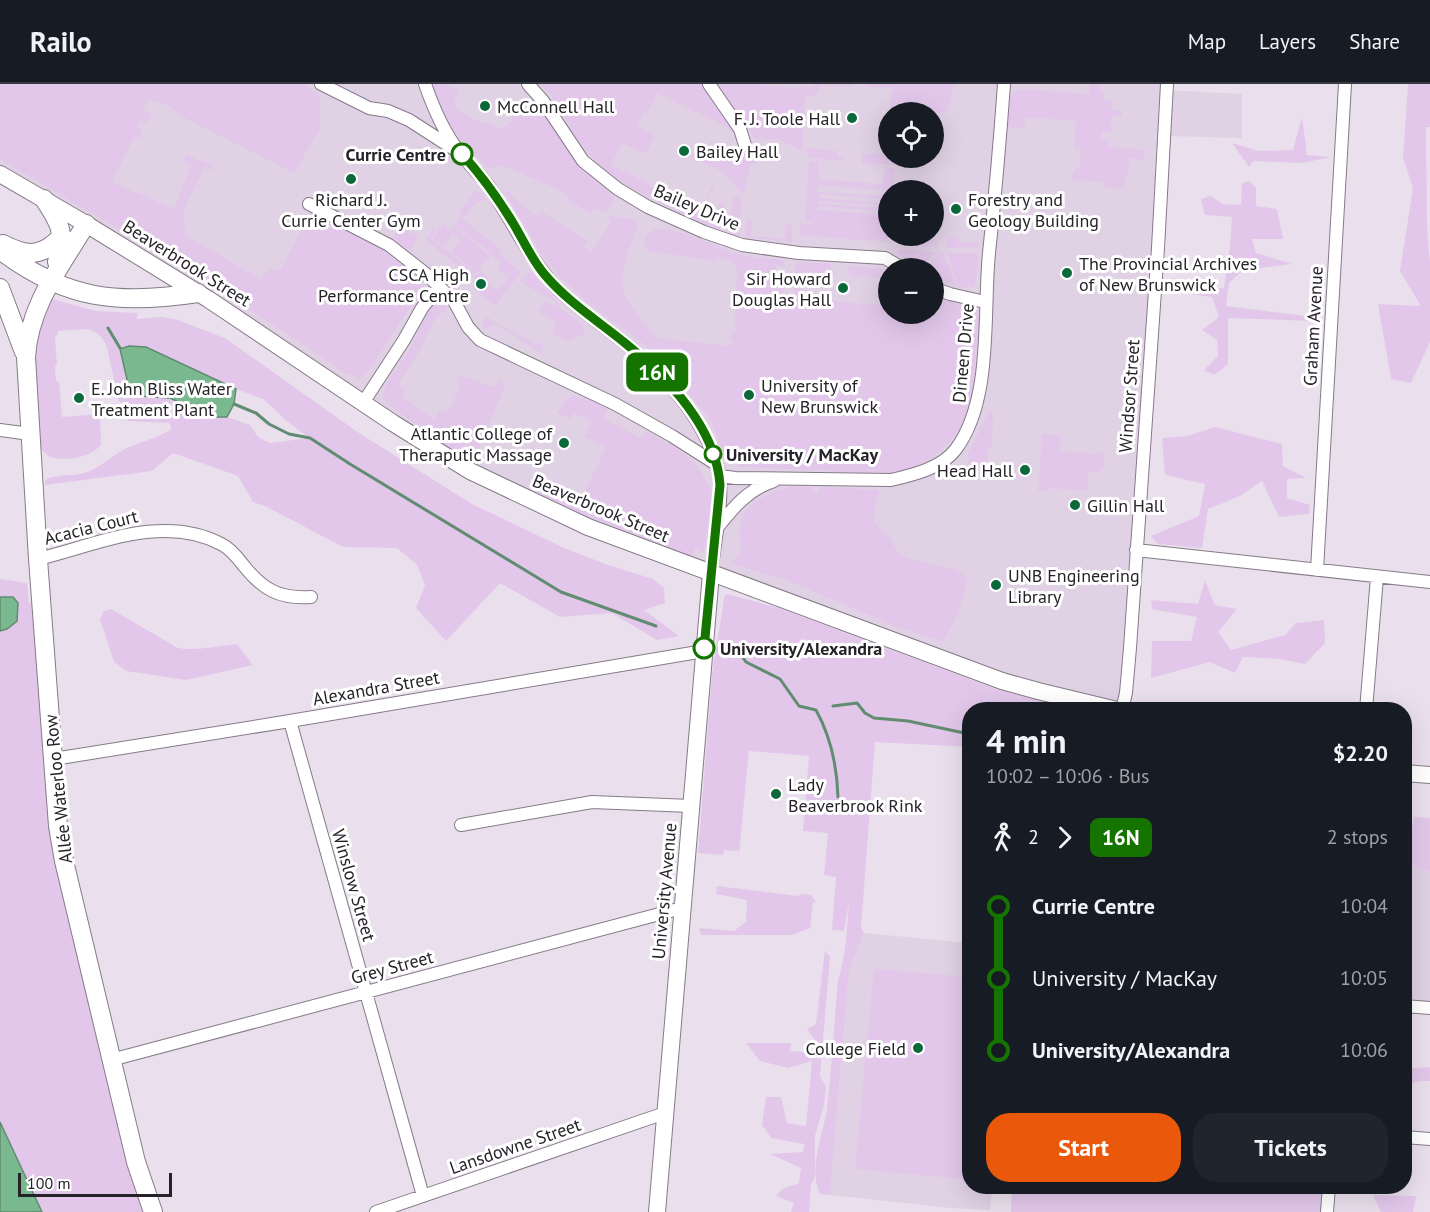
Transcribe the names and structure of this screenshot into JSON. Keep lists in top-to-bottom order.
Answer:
{
  "streets": {
    "main road": ["Allée Waterloo Row"],
    "street": [
      "Bailey Drive",
      "Beaverbrook Street",
      "Graham Avenue",
      "Dineen Drive",
      "Windsor Street",
      "Acacia Court",
      "Alexandra Street",
      "Winslow Street",
      "University Avenue",
      "Grey Street",
      "Lansdowne Street"
    ]
  },
  "crossings": [
    ["Beaverbrook Street", "University Avenue"],
    ["Acacia Court", "Allée Waterloo Row"],
    ["Alexandra Street", "Allée Waterloo Row"],
    ["Alexandra Street", "Winslow Street"],
    ["Alexandra Street", "University Avenue"],
    ["Allée Waterloo Row", "Grey Street"],
    ["Winslow Street", "Grey Street"],
    ["Winslow Street", "Lansdowne Street"],
    ["University Avenue", "Grey Street"],
    ["University Avenue", "Lansdowne Street"]
  ],
  "places": [
    "McConnell Hall",
    "F. J. Toole Hall",
    "Bailey Hall",
    "Currie Centre",
    "Richard J. Currie Center Gym",
    "Forestry and Geology Building",
    "The Provincial Archives of New Brunswick",
    "CSCA High Performance Centre",
    "Sir Howard Douglas Hall",
    "University of New Brunswick",
    "E. John Bliss Water Treatment Plant",
    "Atlantic College of Theraputic Massage",
    "University / MacKay",
    "Head Hall",
    "Gillin Hall",
    "UNB Engineering Library",
    "University/Alexandra",
    "Lady Beaverbrook Rink",
    "College Field"
  ],
  "lines": ["bus line 16N"],
  "scale_bar": "100 m",
  "page": {
    "header": "Railo",
    "nav": ["Map", "Layers", "Share"],
    "on_map": "16N",
    "map_buttons": ["+", "−"],
    "heading": ["4 min", "10:02 – 10:06 · Bus", "$2.20"],
    "legs": ["2", "16N", "2 stops"],
    "list": [
      {
        "name": "Currie Centre",
        "value": "10:04"
      },
      {
        "name": "University / MacKay",
        "value": "10:05"
      },
      {
        "name": "University/Alexandra",
        "value": "10:06"
      }
    ],
    "buttons": ["Start", "Tickets"],
    "scale": "100 m"
  }
}
